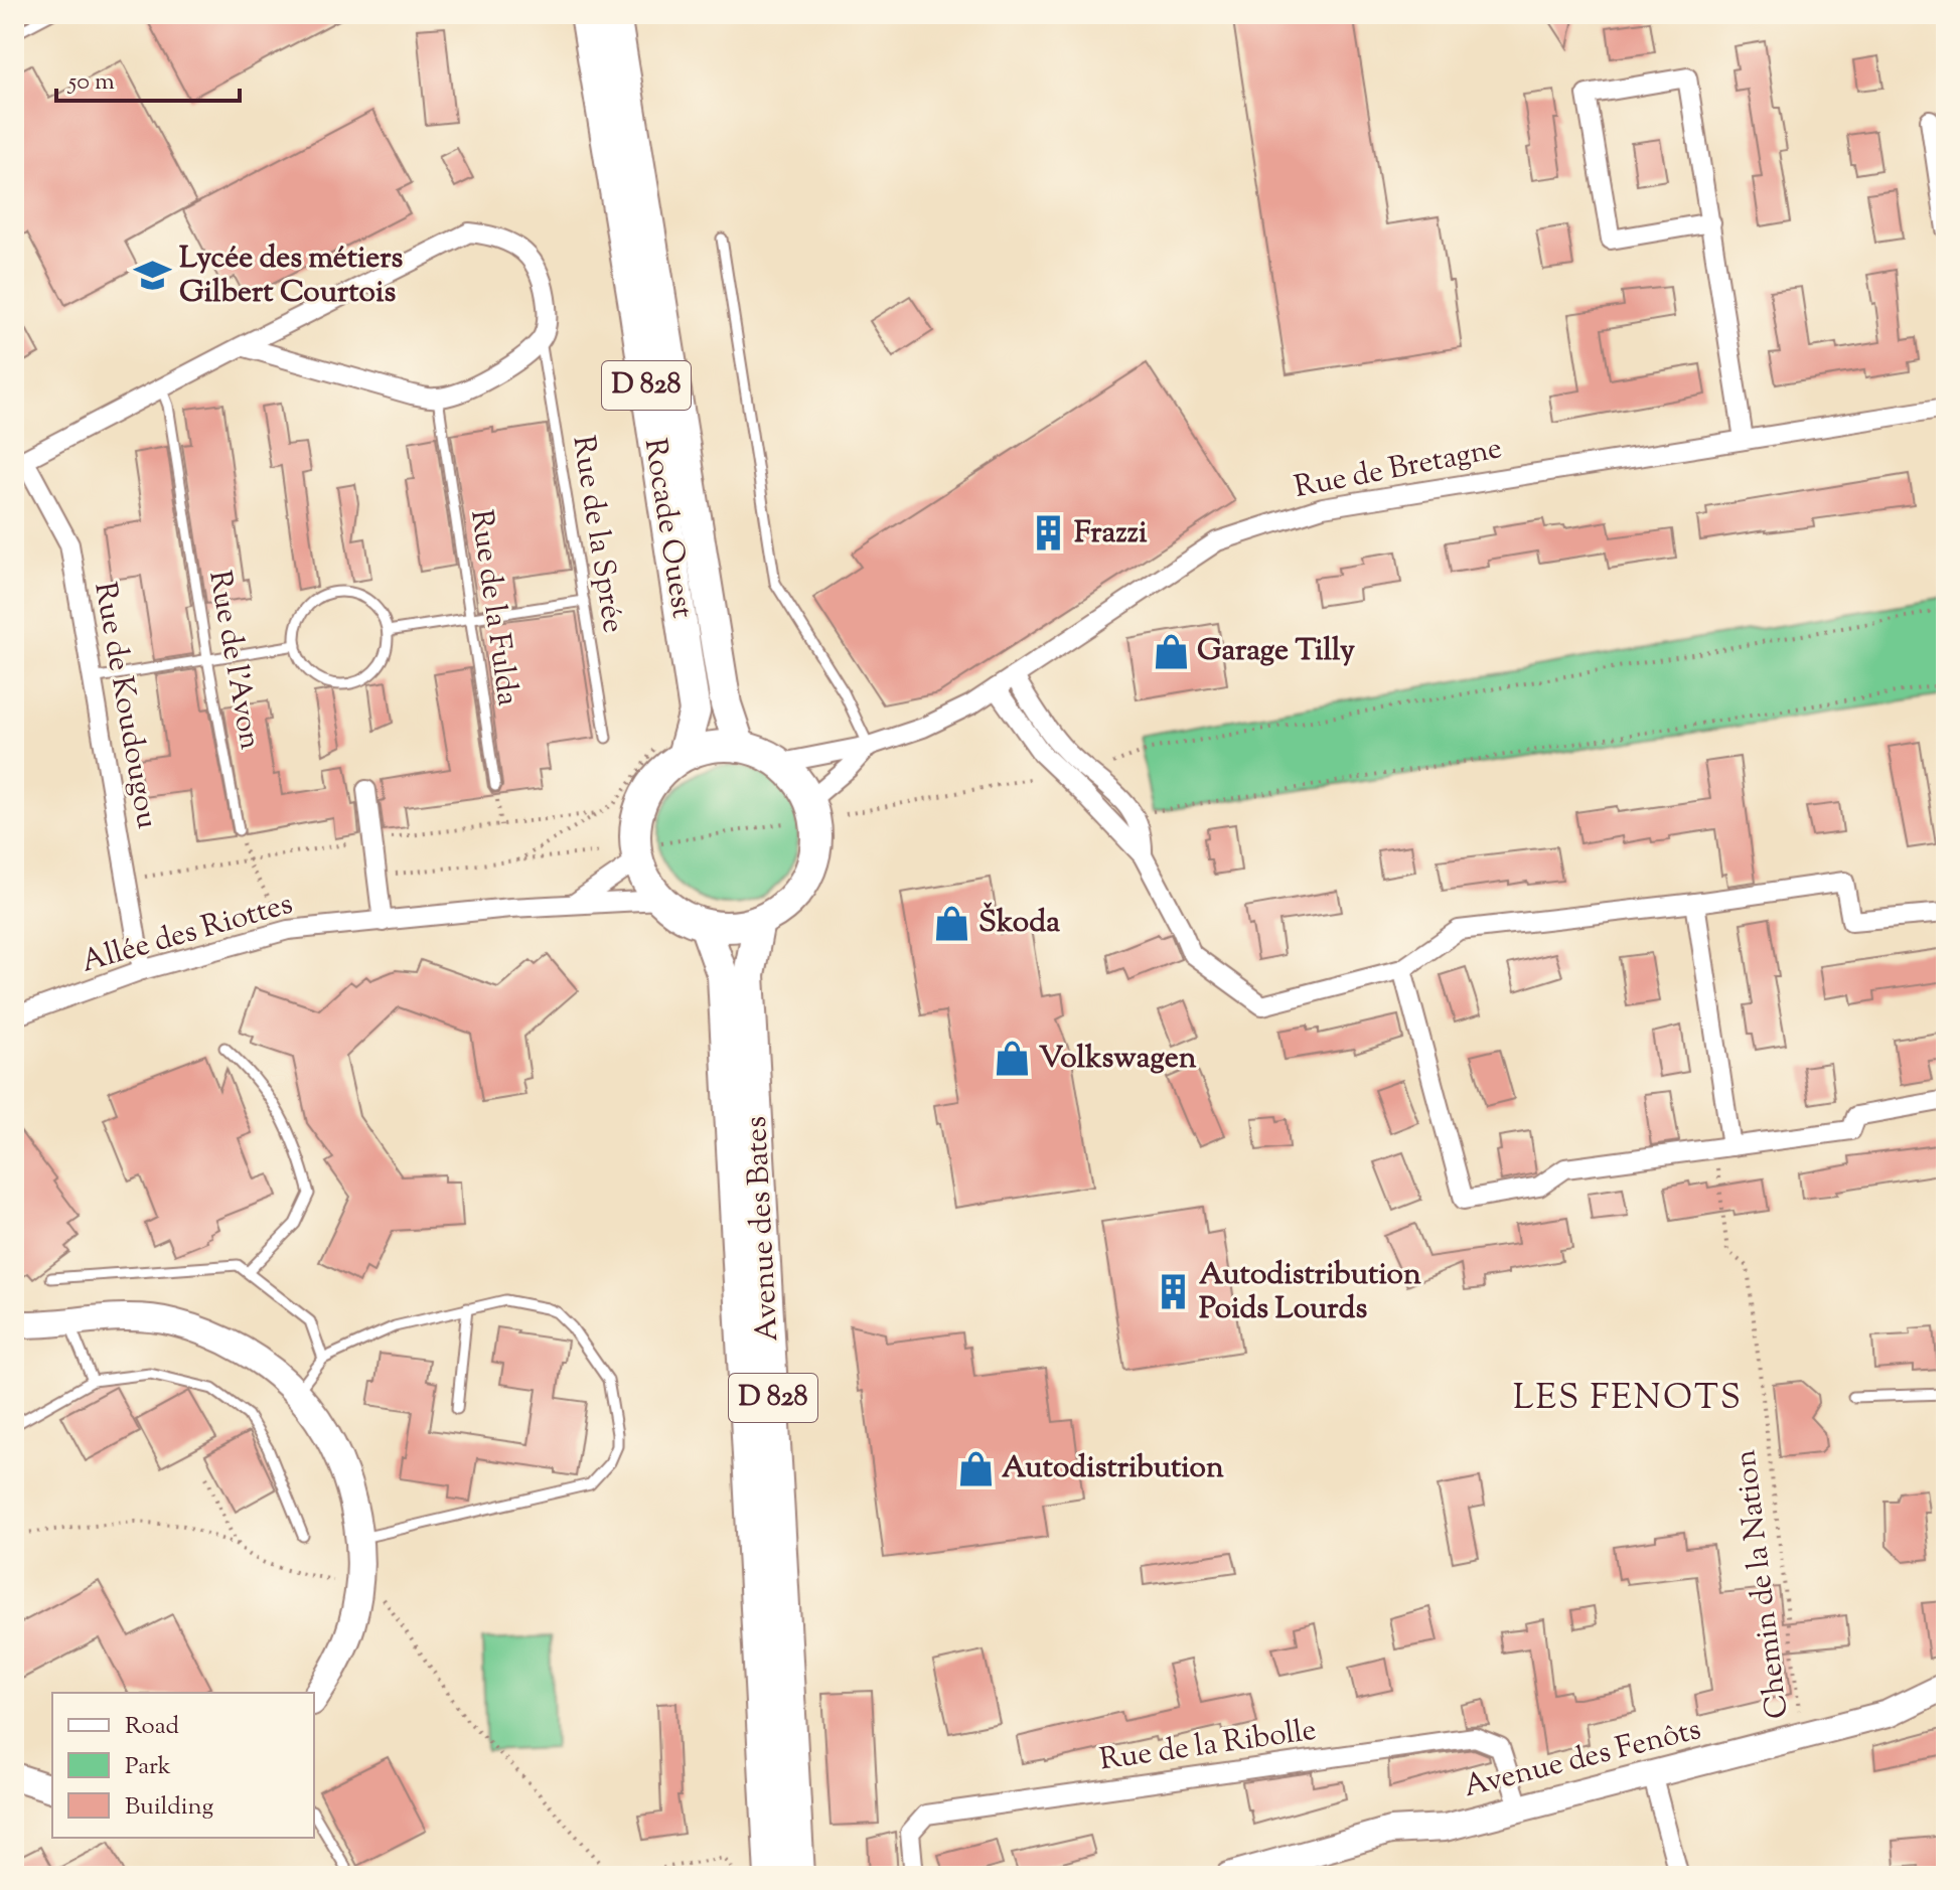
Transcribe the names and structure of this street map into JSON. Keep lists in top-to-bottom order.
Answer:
{
  "streets": {
    "main road": [
      "D 828",
      "Rocade Ouest",
      "Avenue des Bates",
      "Avenue des Fenôts"
    ],
    "street": [
      "Rue de Bretagne",
      "Rue de Koudougou",
      "Allée des Riottes",
      "Rue de la Ribolle"
    ],
    "lane": ["Rue de la Sprée", "Rue de la Fulda", "Rue de l'Avon"],
    "path": ["Chemin de la Nation"]
  },
  "crossings": [
    ["Rue de Bretagne", "Rocade Ouest"],
    ["Rue de Bretagne", "Allée des Riottes"],
    ["Rue de Bretagne", "Avenue des Bates"],
    ["Rocade Ouest", "Allée des Riottes"],
    ["Rocade Ouest", "Avenue des Bates"],
    ["Rue de Koudougou", "Allée des Riottes"],
    ["Allée des Riottes", "Avenue des Bates"],
    ["Chemin de la Nation", "Avenue des Fenôts"],
    ["Rue de la Ribolle", "Avenue des Fenôts"]
  ],
  "districts": ["LES FENOTS"],
  "places": {
    "school or university": ["Lycée des métiers Gilbert Courtois"],
    "building": ["Frazzi", "Autodistribution Poids Lourds"],
    "shop": [
      "Garage Tilly",
      "Škoda",
      "Volkswagen",
      "Autodistribution"
    ]
  },
  "legend": ["Road", "Park", "Building"],
  "scale_bar": "50 m"
}
